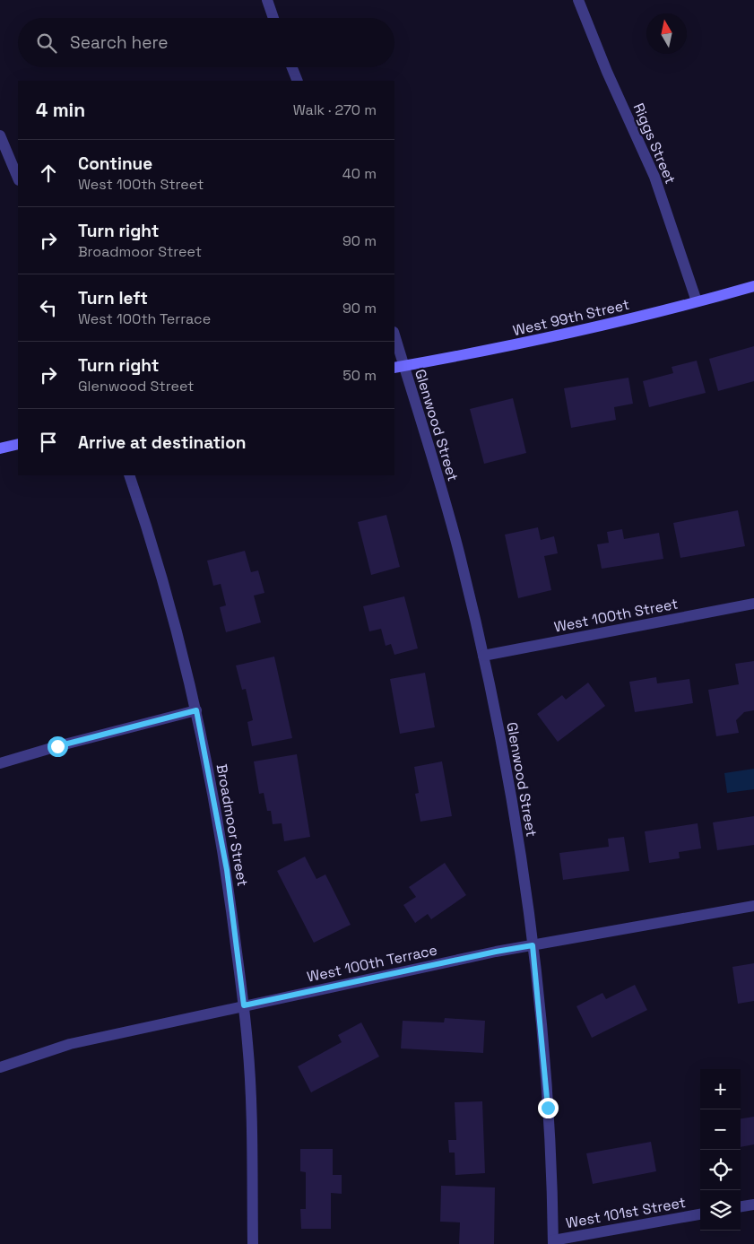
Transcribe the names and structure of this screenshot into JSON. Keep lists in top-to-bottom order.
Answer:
{
  "streets": {
    "street": [
      "Riggs Street",
      "West 99th Street",
      "Glenwood Street",
      "West 100th Street",
      "Broadmoor Street",
      "West 100th Terrace",
      "West 101st Street"
    ]
  },
  "crossings": [
    ["Riggs Street", "West 99th Street"],
    ["West 99th Street", "Glenwood Street"],
    ["Glenwood Street", "West 100th Street"],
    ["Glenwood Street", "West 100th Terrace"],
    ["Glenwood Street", "West 101st Street"],
    ["Broadmoor Street", "West 100th Terrace"]
  ],
  "north": "top",
  "page": {
    "search": "Search here",
    "heading": ["4 min", "Walk · 270 m"],
    "list": [
      ["Continue", "West 100th Street", "40 m"],
      ["Turn right", "Broadmoor Street", "90 m"],
      ["Turn left", "West 100th Terrace", "90 m"],
      ["Turn right", "Glenwood Street", "50 m"],
      "Arrive at destination"
    ],
    "map_buttons": ["+", "−"]
  }
}
